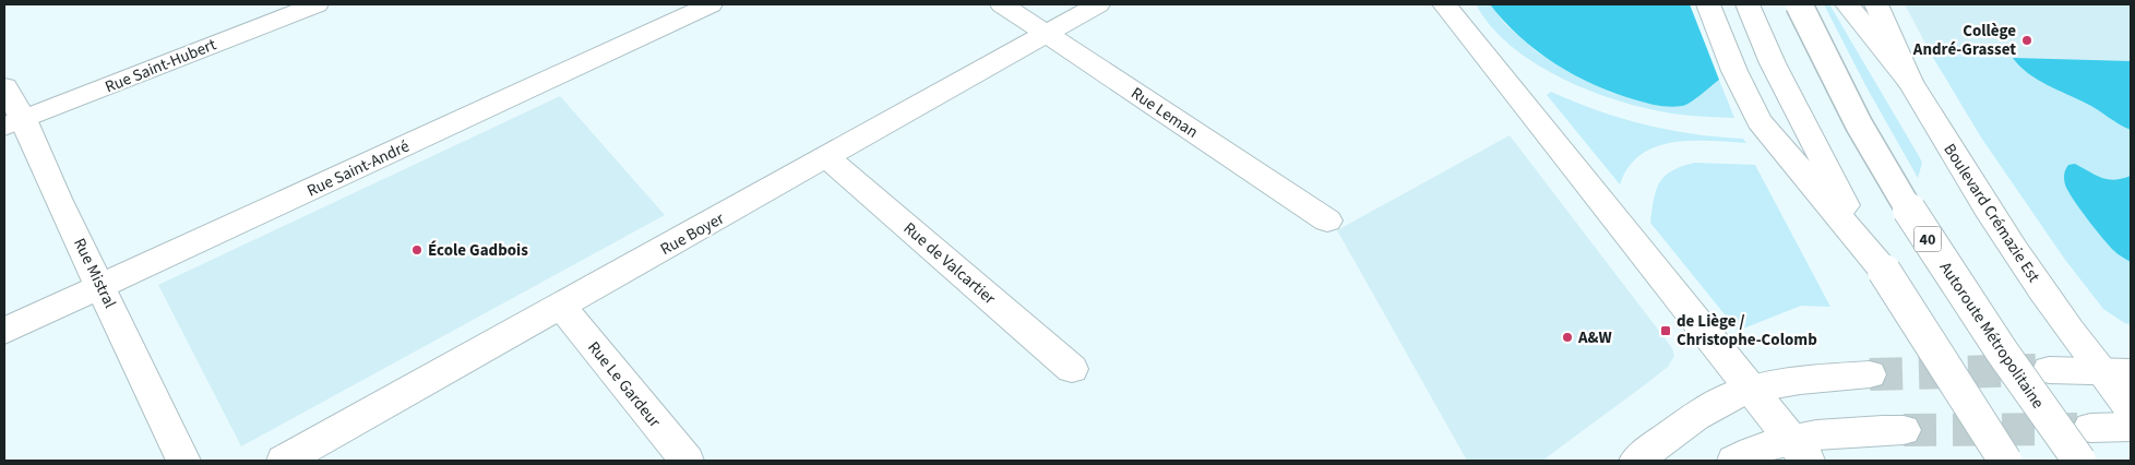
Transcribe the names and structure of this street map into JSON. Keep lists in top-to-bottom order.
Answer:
{
  "streets": {
    "main road": [
      "Rue Saint-Hubert",
      "Rue Leman",
      "Rue Saint-André",
      "Boulevard Crémazie Est",
      "Rue Boyer",
      "40",
      "Rue de Valcartier",
      "Rue Mistral",
      "Autoroute Métropolitaine",
      "Rue Le Gardeur"
    ]
  },
  "crossings": [
    ["Rue Saint-Hubert", "Rue Mistral"],
    ["Rue Leman", "Rue Boyer"],
    ["Rue Saint-André", "Rue Mistral"],
    ["Rue Boyer", "Rue de Valcartier"],
    ["Rue Boyer", "Rue Le Gardeur"]
  ],
  "places": {
    "other": ["Collège André-Grasset", "École Gadbois", "A&W"],
    "transit": ["de Liège / Christophe-Colomb"]
  }
}
